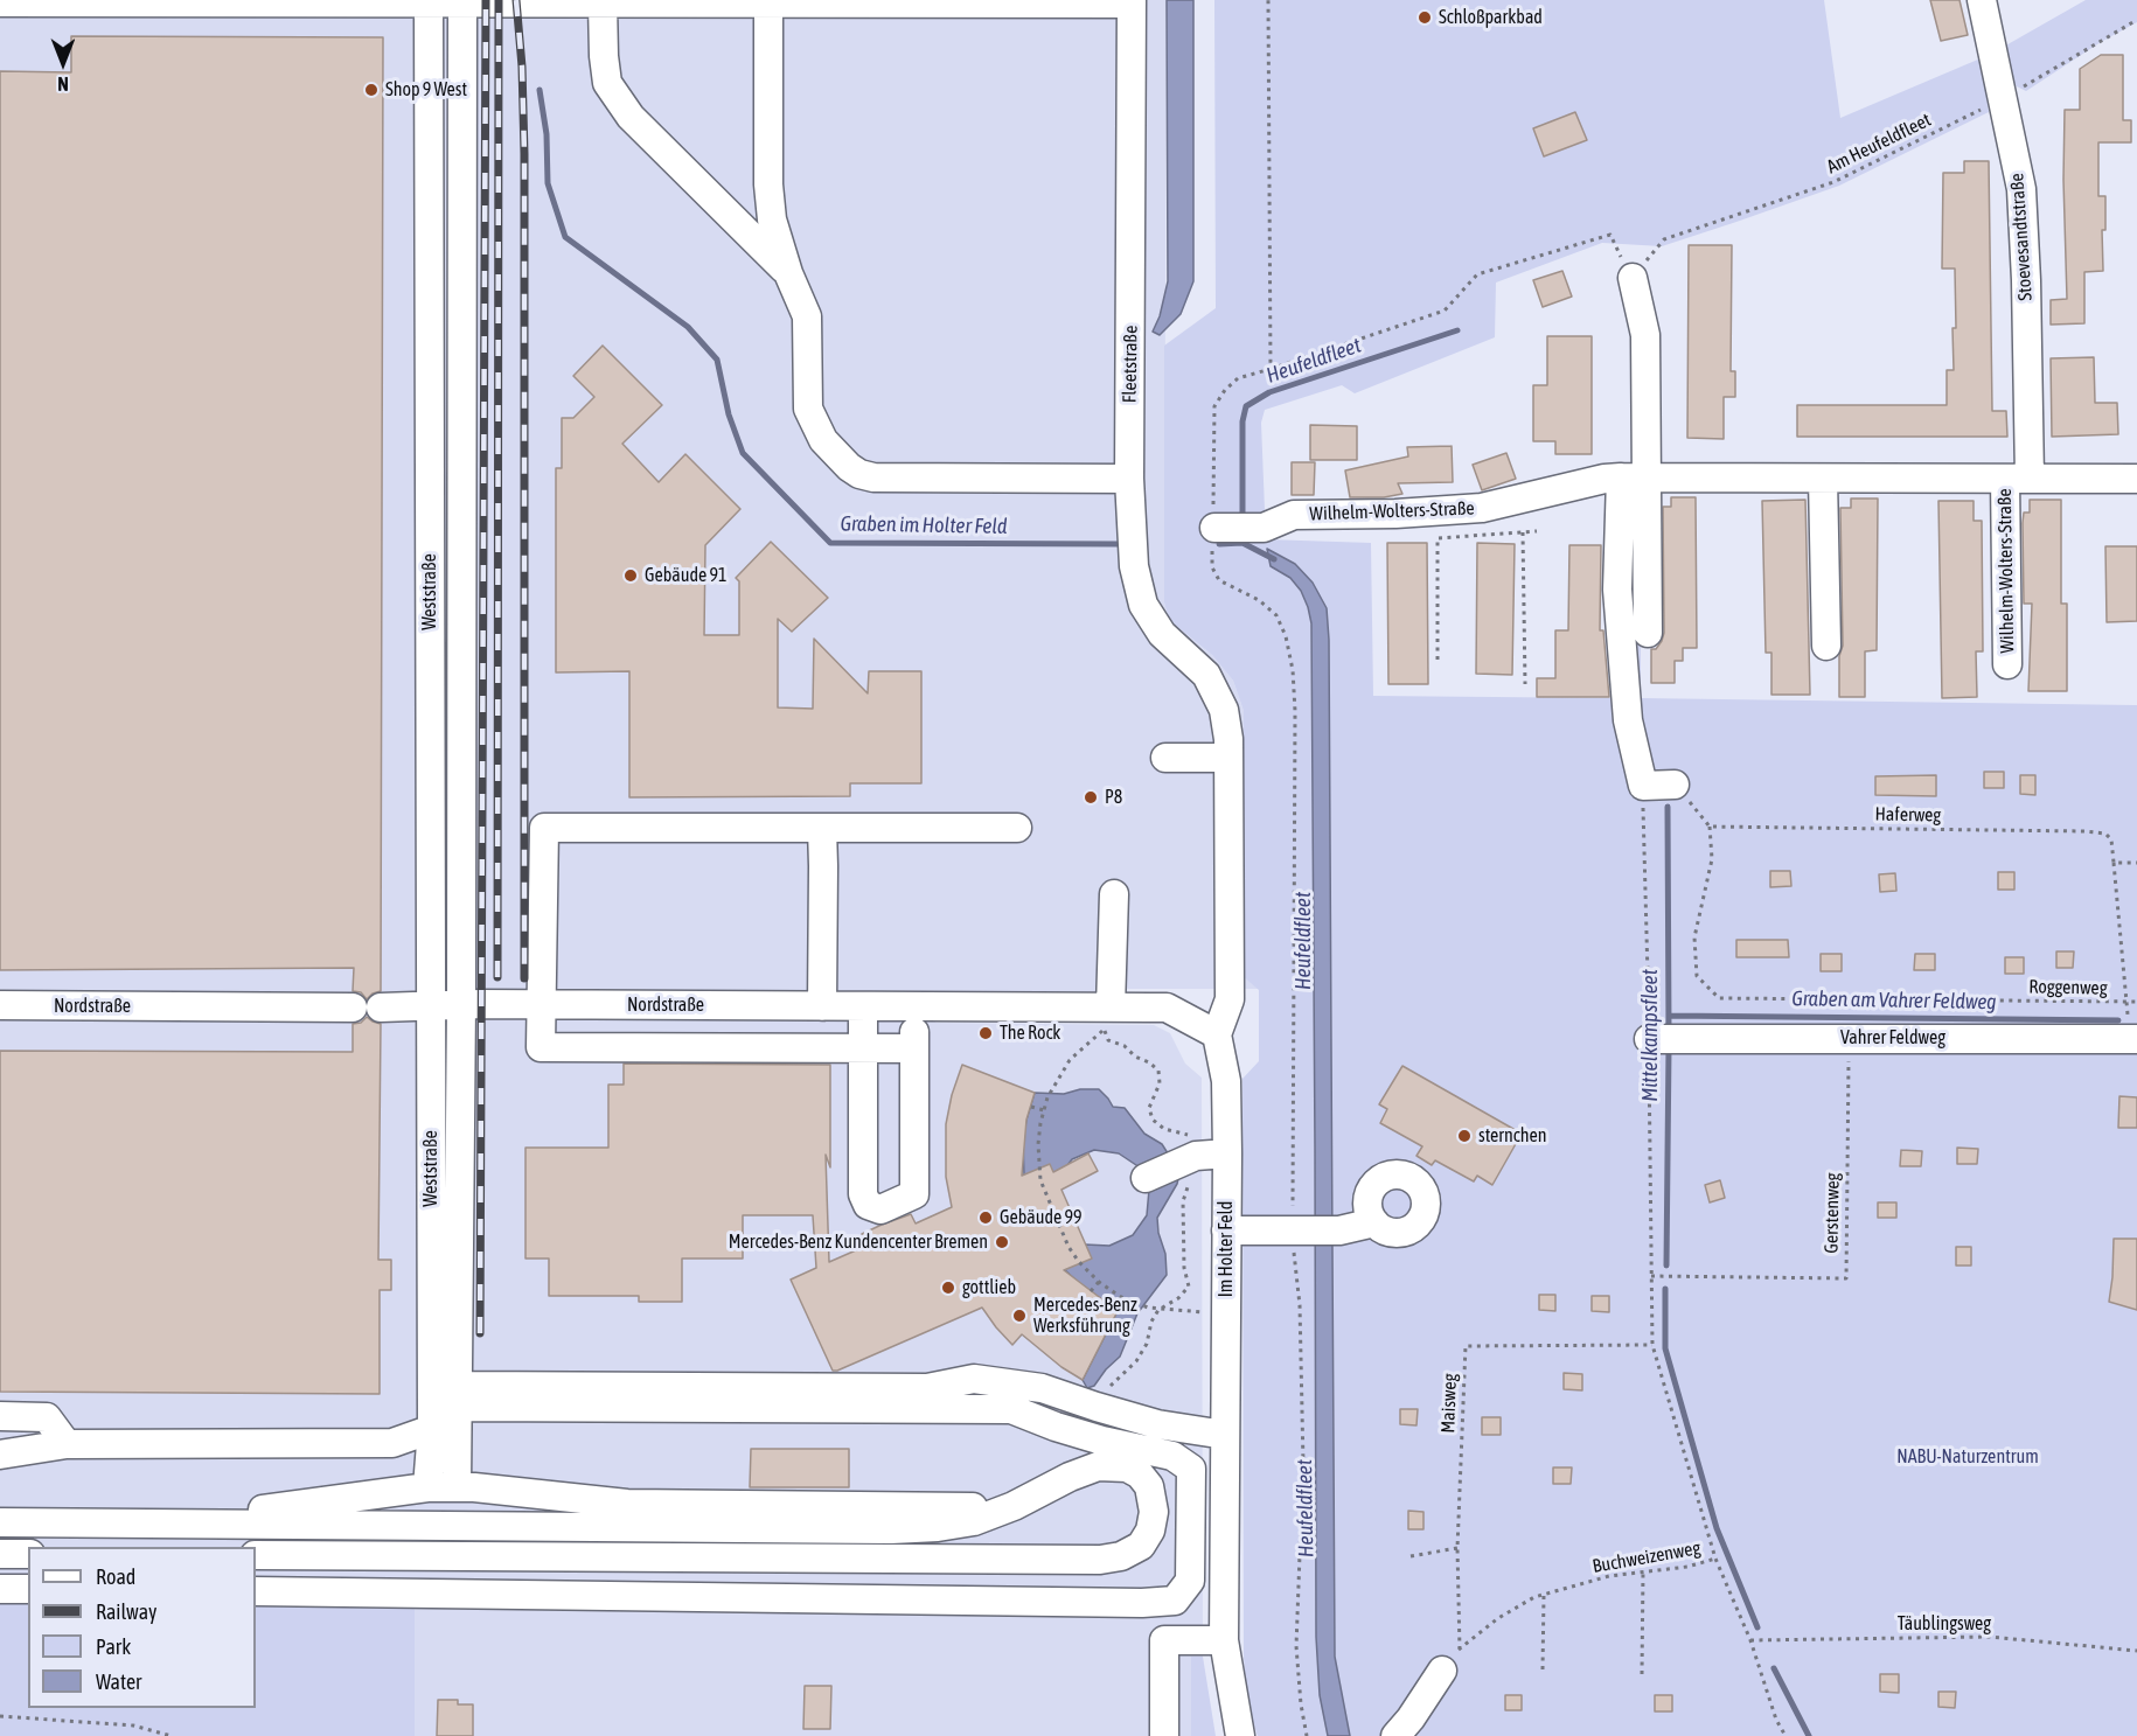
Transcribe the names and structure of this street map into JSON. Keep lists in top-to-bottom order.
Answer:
{
  "streets": {
    "street": [
      "Stoevesandtstraße",
      "Fleetstraße",
      "Wilhelm-Wolters-Straße",
      "Weststraße",
      "Nordstraße",
      "Vahrer Feldweg",
      "Im Holter Feld"
    ],
    "path": [
      "Am Heufeldfleet",
      "Haferweg",
      "Roggenweg",
      "Gerstenweg",
      "Maisweg",
      "Buchweizenweg",
      "Täublingsweg"
    ]
  },
  "crossings": [
    ["Am Heufeldfleet", "Stoevesandtstraße"],
    ["Stoevesandtstraße", "Wilhelm-Wolters-Straße"],
    ["Weststraße", "Nordstraße"],
    ["Haferweg", "Roggenweg"],
    ["Vahrer Feldweg", "Gerstenweg"],
    ["Maisweg", "Buchweizenweg"]
  ],
  "water": [
    "Heufeldfleet",
    "Graben im Holter Feld",
    "Graben am Vahrer Feldweg",
    "Mittelkampsfleet"
  ],
  "parks": ["NABU-Naturzentrum"],
  "places": [
    "Schloßparkbad",
    "Shop 9 West",
    "Gebäude 91",
    "P8",
    "The Rock",
    "sternchen",
    "Gebäude 99",
    "Mercedes-Benz Kundencenter Bremen",
    "gottlieb",
    "Mercedes-Benz Werksführung"
  ],
  "legend": [
    "Road",
    "Railway",
    "Park",
    "Water"
  ],
  "north": "bottom"
}
